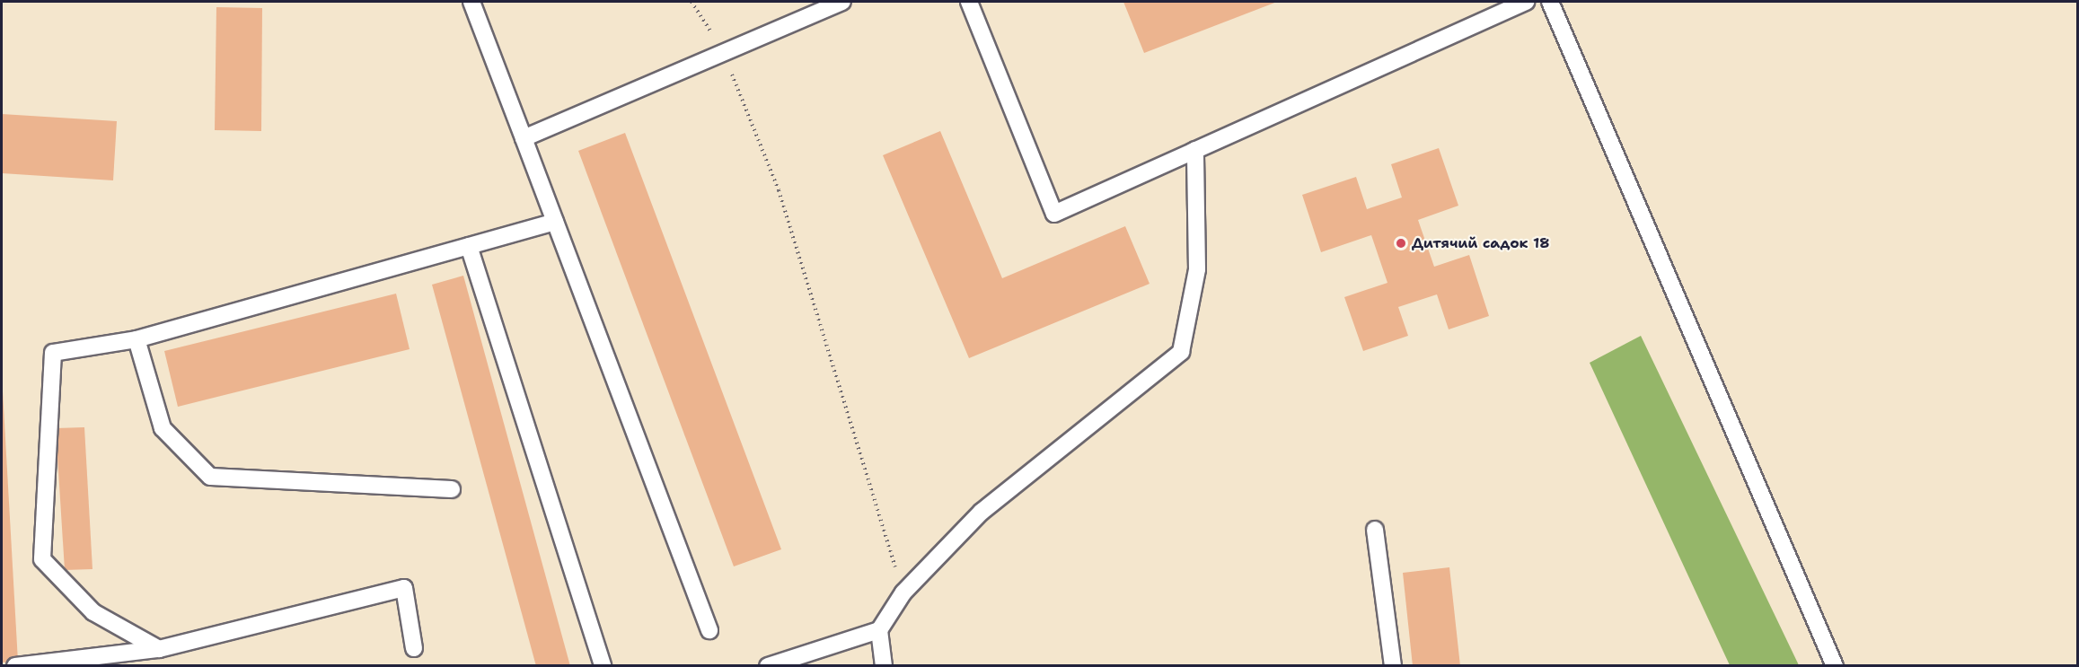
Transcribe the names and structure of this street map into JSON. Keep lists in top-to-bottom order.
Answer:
{
  "places": ["Дитячий садок 18"]
}
